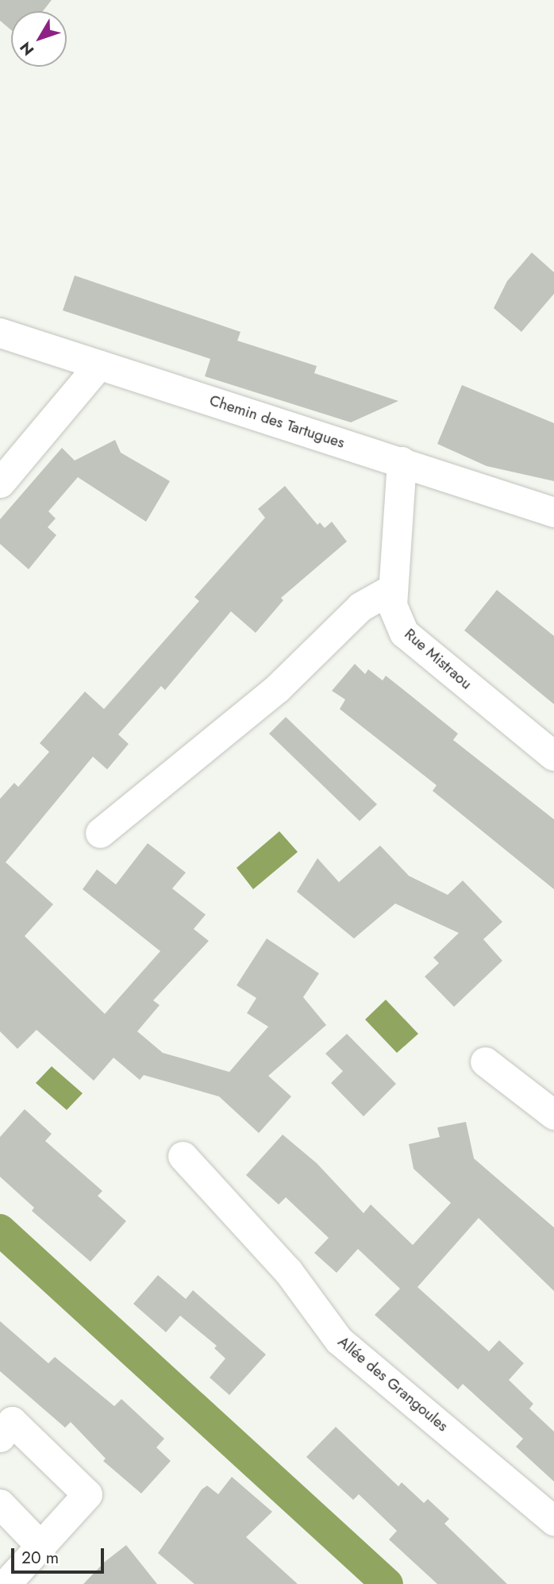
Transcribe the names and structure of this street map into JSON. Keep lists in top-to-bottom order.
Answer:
{
  "streets": {
    "street": ["Chemin des Tartugues", "Rue Mistraou", "Allée des Grangoules"]
  },
  "crossings": [
    ["Chemin des Tartugues", "Rue Mistraou"]
  ],
  "scale_bar": "20 m",
  "north": "bottom left"
}
